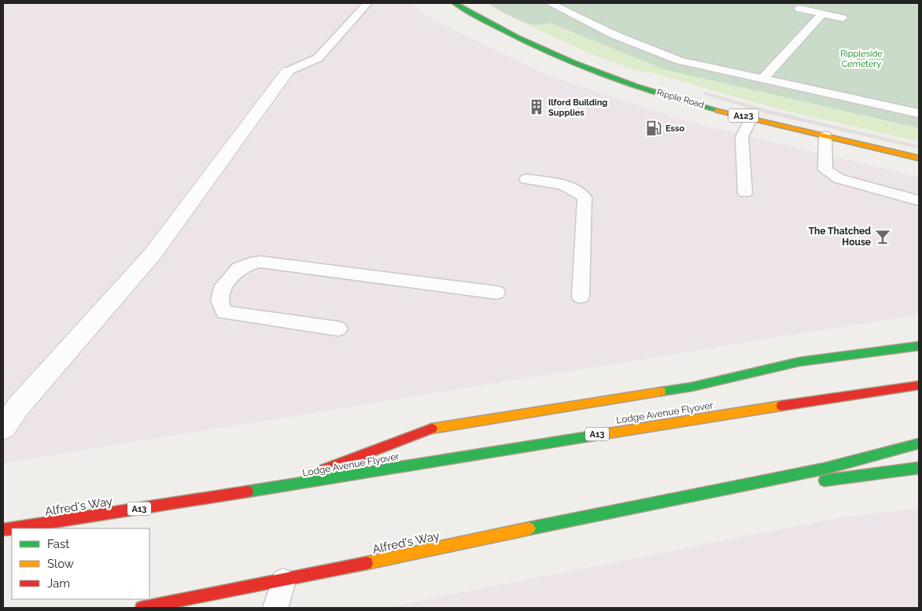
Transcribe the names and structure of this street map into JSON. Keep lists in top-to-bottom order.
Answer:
{
  "streets": {
    "main road": [
      "Ripple Road",
      "A123",
      "Lodge Avenue Flyover",
      "A13",
      "Alfred's Way"
    ]
  },
  "crossings": [
    ["Lodge Avenue Flyover", "A13"],
    ["Lodge Avenue Flyover", "Alfred's Way"],
    ["A13", "Alfred's Way"]
  ],
  "parks": ["Rippleside Cemetery"],
  "places": {
    "building": ["Ilford Building Supplies"],
    "fuel station": ["Esso"],
    "bar": ["The Thatched House"]
  },
  "legend": ["Fast", "Slow", "Jam"]
}
